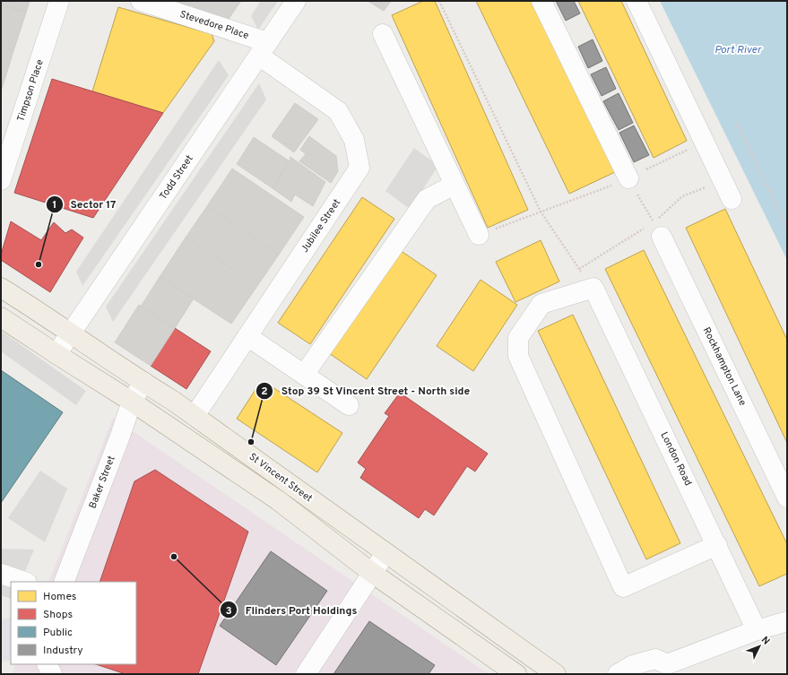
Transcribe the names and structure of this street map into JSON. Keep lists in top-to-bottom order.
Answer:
{
  "streets": {
    "main road": ["St Vincent Street"],
    "street": [
      "Stevedore Place",
      "Timpson Place",
      "Todd Street",
      "Jubilee Street",
      "Rockhampton Lane",
      "London Road",
      "Baker Street"
    ]
  },
  "crossings": [
    ["Stevedore Place", "Todd Street"],
    ["Stevedore Place", "Jubilee Street"],
    ["Todd Street", "Jubilee Street"],
    ["Todd Street", "St Vincent Street"],
    ["Jubilee Street", "St Vincent Street"],
    ["St Vincent Street", "Baker Street"]
  ],
  "water": ["Port River"],
  "places": ["Sector 17", "Stop 39 St Vincent Street - North side", "Flinders Port Holdings"],
  "legend": [
    "Homes",
    "Shops",
    "Public",
    "Industry"
  ],
  "north": "top right"
}
